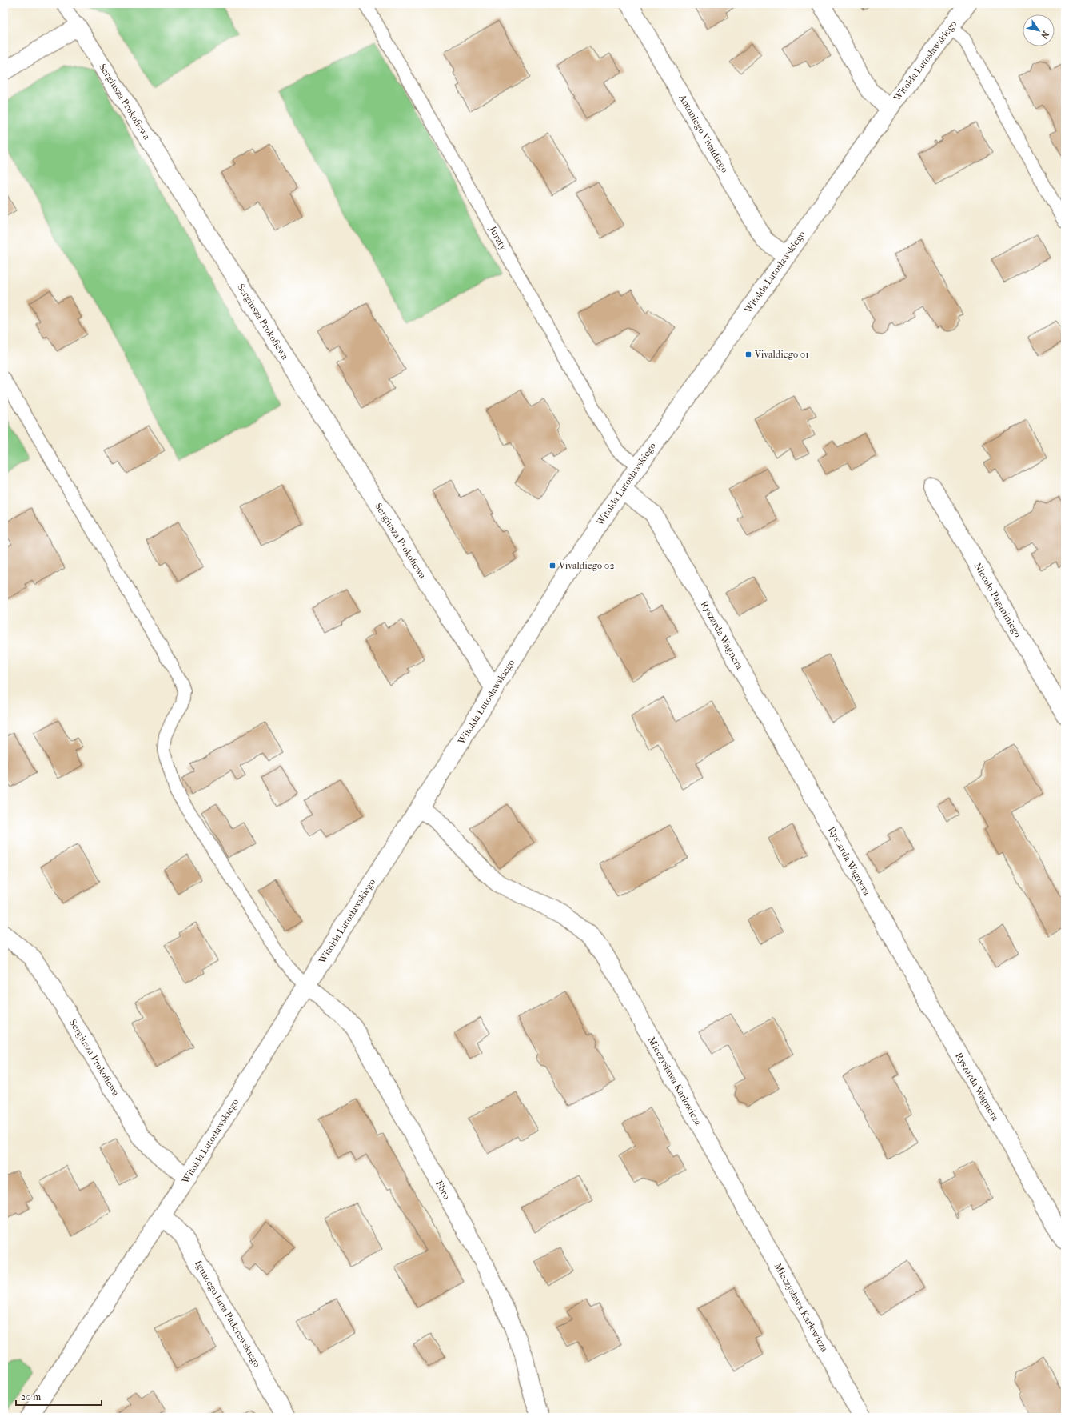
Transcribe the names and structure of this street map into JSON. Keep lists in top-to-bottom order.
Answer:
{
  "streets": {
    "street": [
      "Witolda Lutosławskiego",
      "Sergiusza Prokofiewa",
      "Antoniego Vivaldiego",
      "Niccolo Paganiniego",
      "Ryszarda Wagnera",
      "Mieczysława Karłowicza",
      "Ebro",
      "Ignacego Jana Paderewskiego"
    ],
    "lane": ["Juraty"]
  },
  "crossings": [
    ["Witolda Lutosławskiego", "Sergiusza Prokofiewa"],
    ["Witolda Lutosławskiego", "Antoniego Vivaldiego"],
    ["Witolda Lutosławskiego", "Juraty"],
    ["Witolda Lutosławskiego", "Ryszarda Wagnera"],
    ["Witolda Lutosławskiego", "Mieczysława Karłowicza"],
    ["Witolda Lutosławskiego", "Ebro"],
    ["Witolda Lutosławskiego", "Ignacego Jana Paderewskiego"]
  ],
  "places": {
    "transit": ["Vivaldiego 01", "Vivaldiego 02"]
  },
  "scale_bar": "20 m",
  "north": "bottom right"
}
